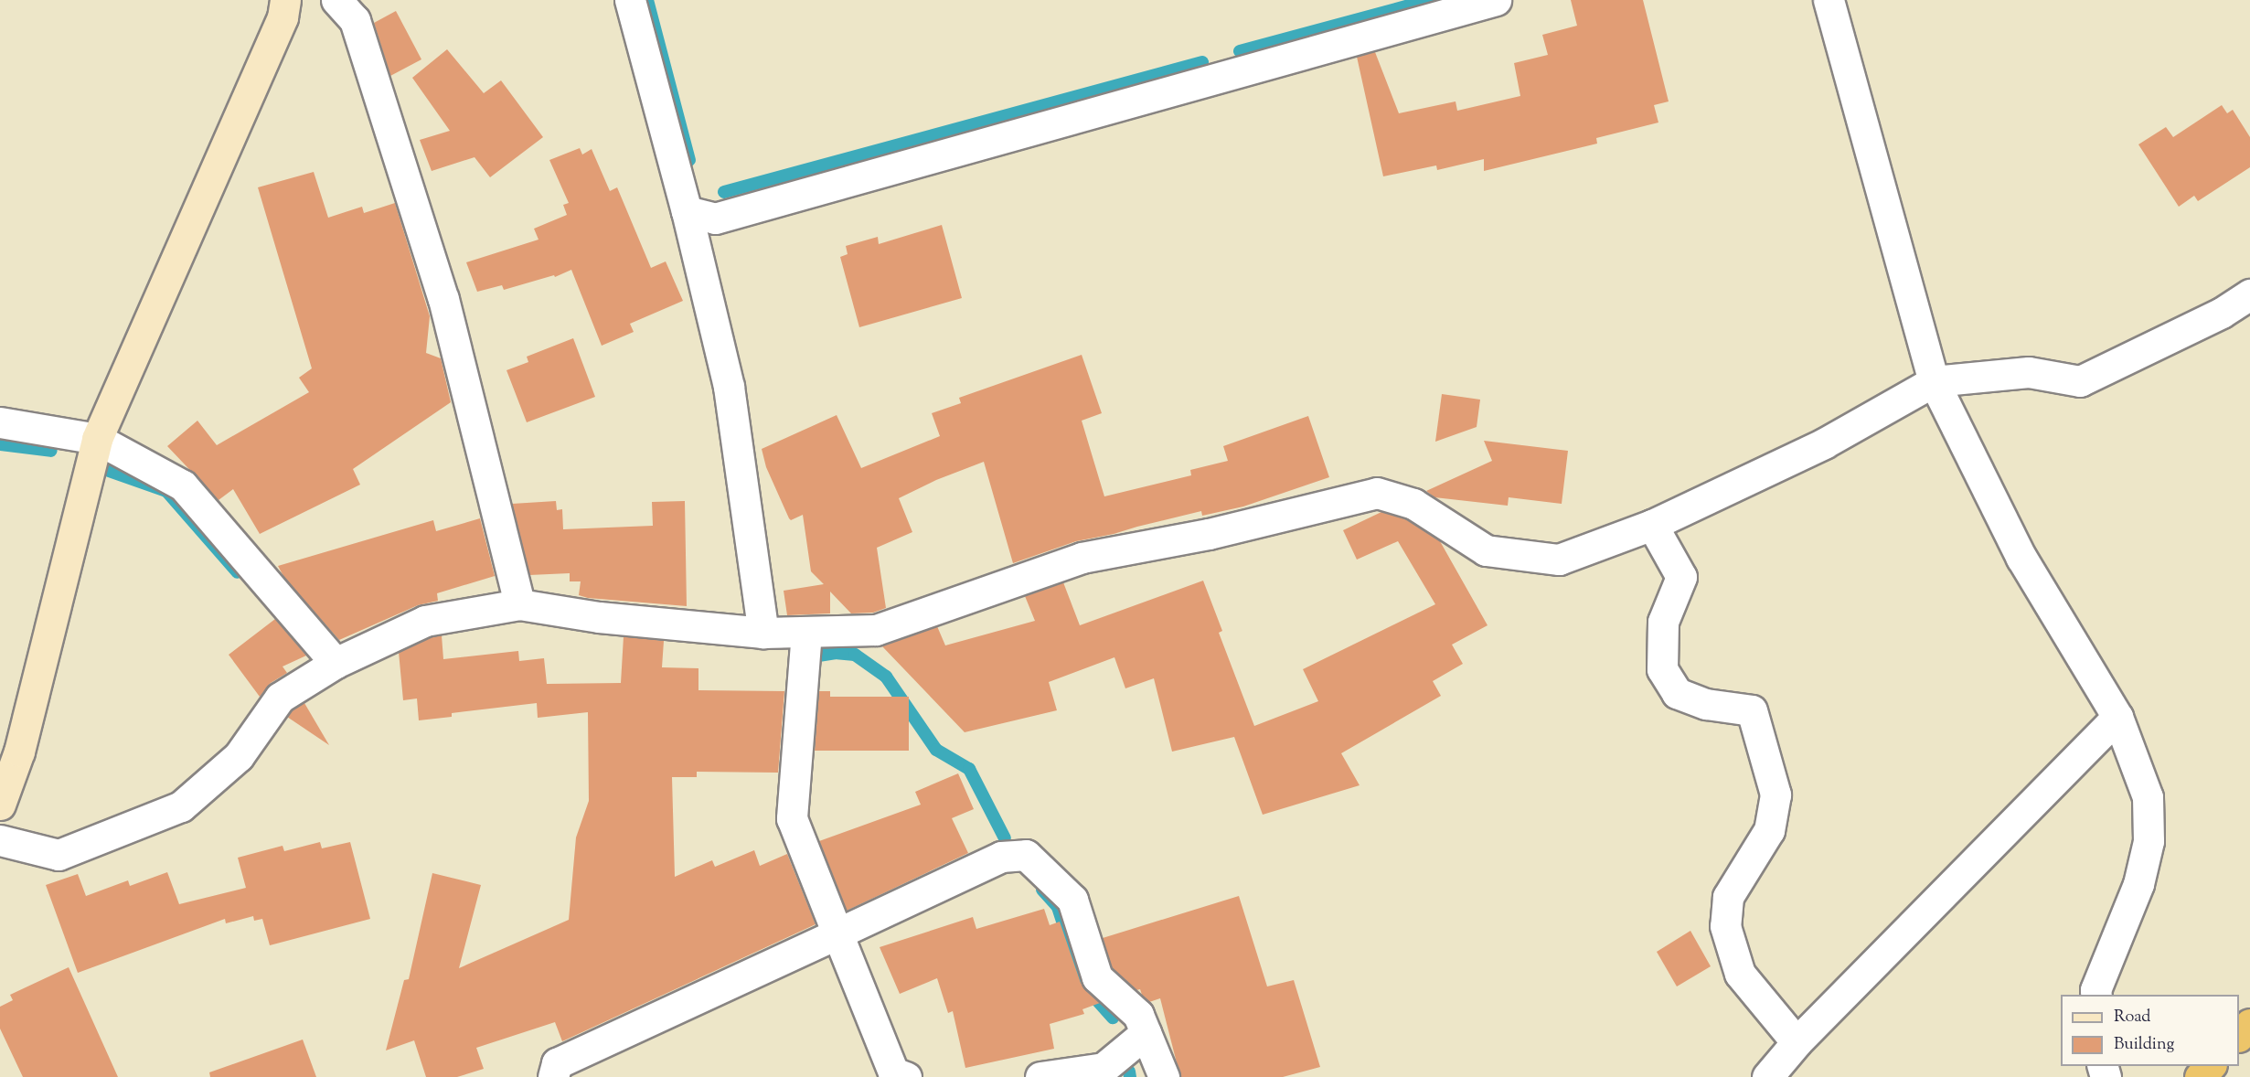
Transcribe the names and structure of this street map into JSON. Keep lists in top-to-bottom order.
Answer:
{
  "legend": ["Road", "Building"]
}
